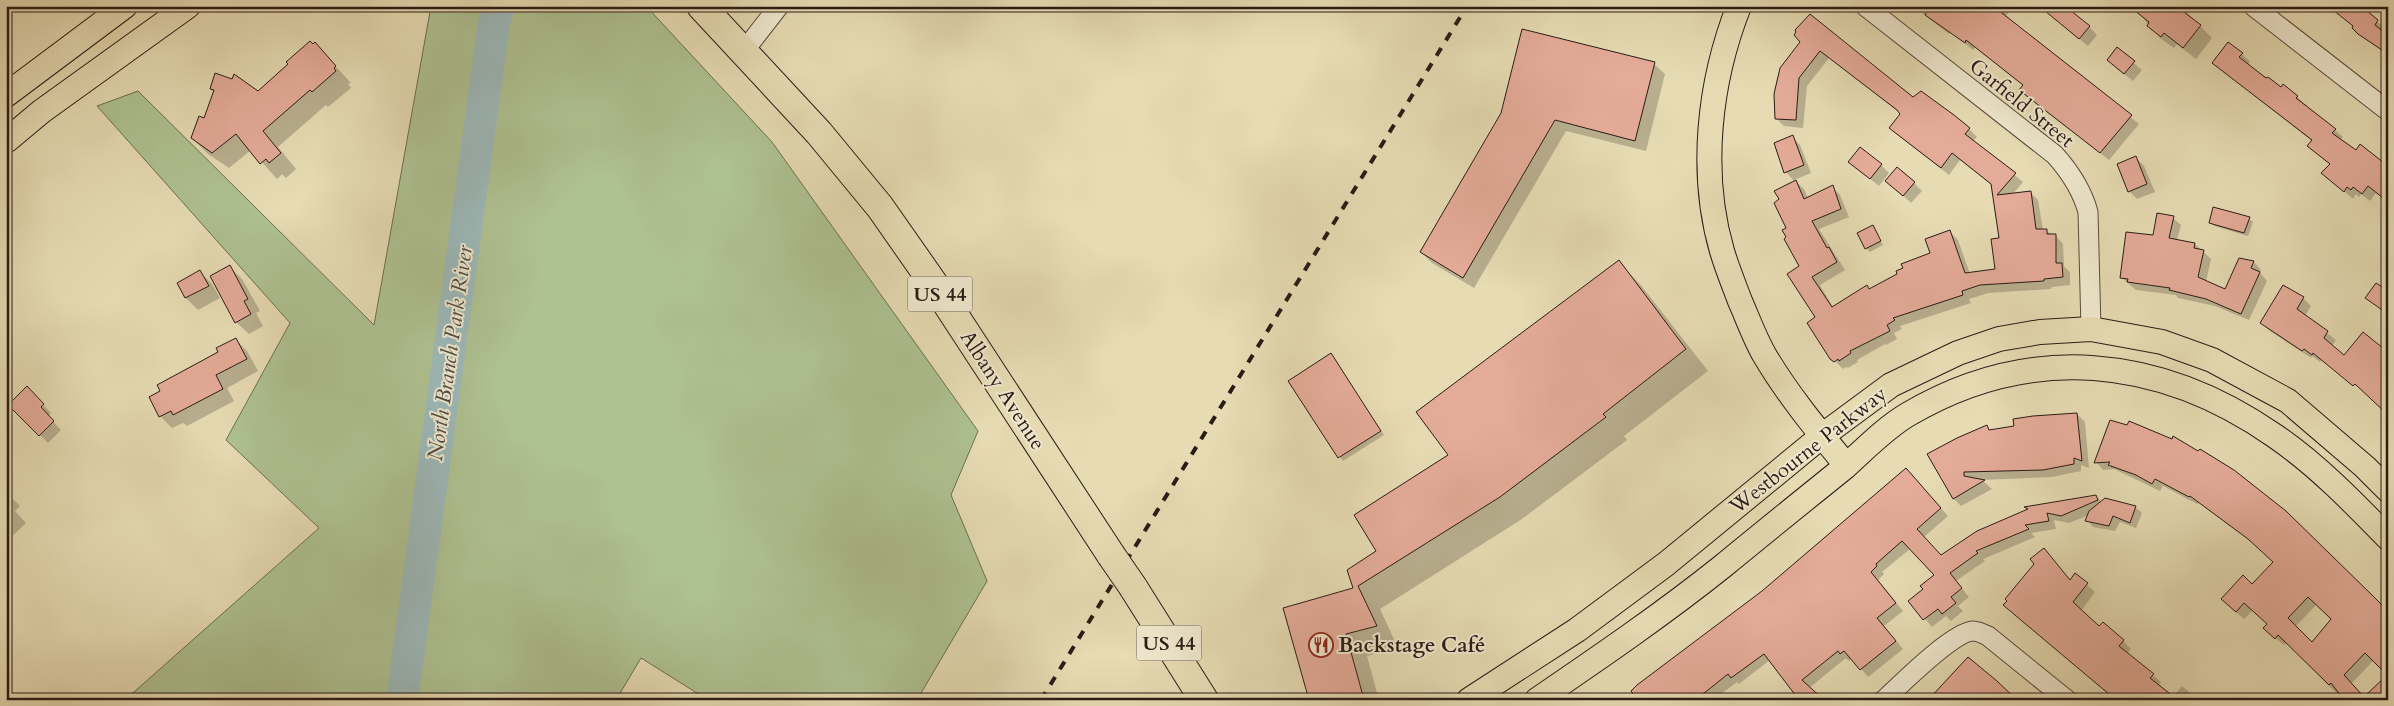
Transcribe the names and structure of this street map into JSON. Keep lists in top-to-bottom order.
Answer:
{
  "streets": {
    "highway": ["US 44", "Albany Avenue"],
    "main road": ["Westbourne Parkway"],
    "street": ["Garfield Street"]
  },
  "crossings": [
    ["Garfield Street", "Westbourne Parkway"]
  ],
  "water": ["North Branch Park River"],
  "places": {
    "restaurant": ["Backstage Café"]
  }
}
